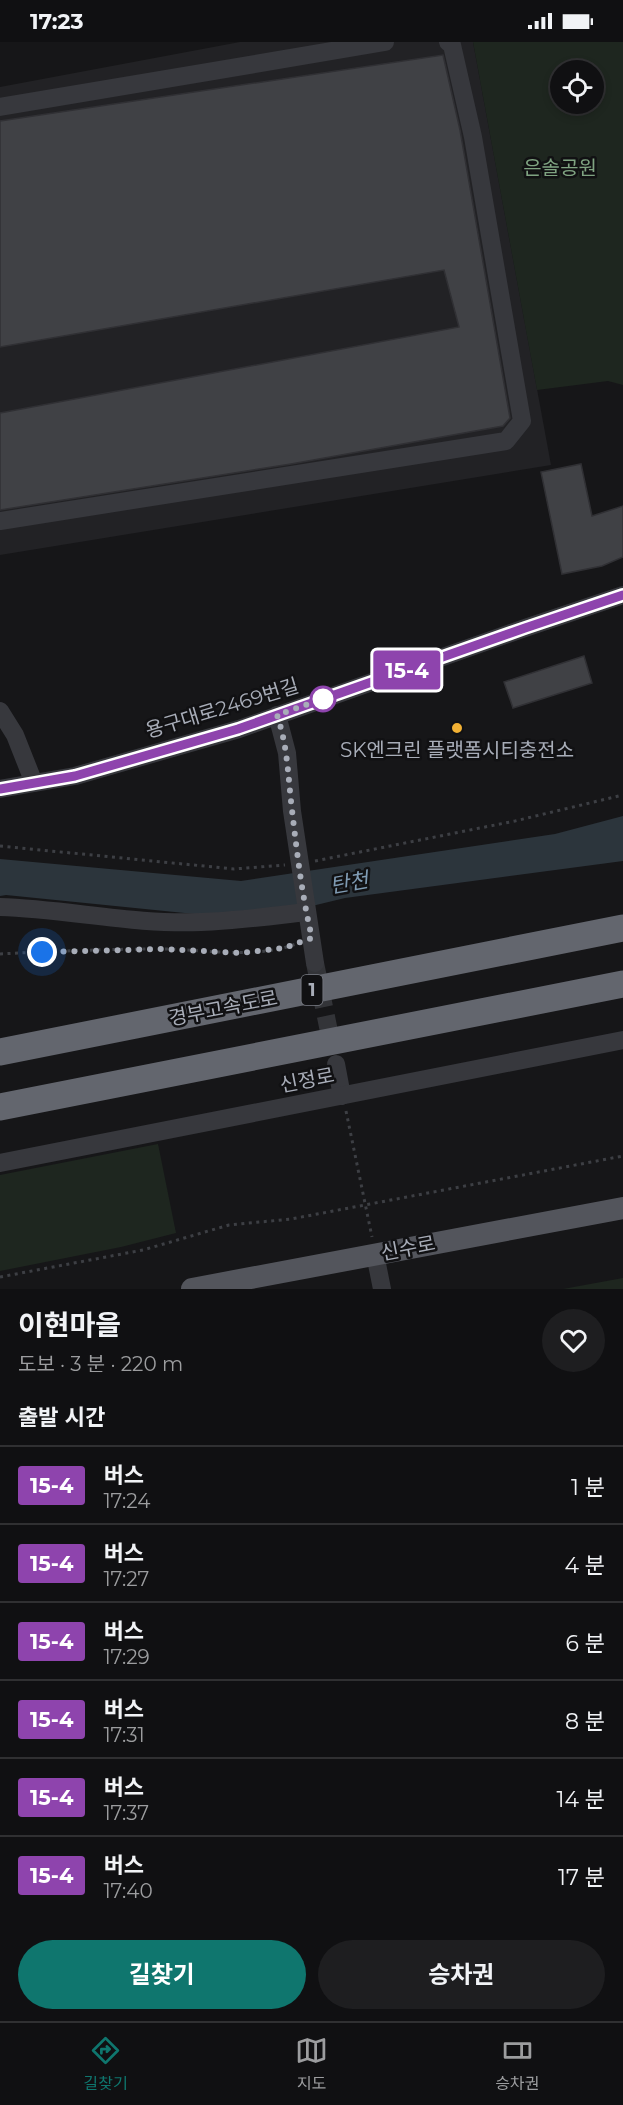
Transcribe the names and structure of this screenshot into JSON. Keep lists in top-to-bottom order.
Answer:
{
  "streets": {
    "highway": ["1", "경부고속도로"],
    "main road": ["신수로"],
    "street": ["용구대로2469번길", "신정로"]
  },
  "water": ["탄천"],
  "parks": ["은솔공원"],
  "places": ["SK엔크린 플랫폼시티충전소"],
  "lines": ["bus line 15-4"],
  "page": {
    "status": "17:23",
    "on_map": "15-4",
    "heading": [
      ["이현마을", "도보 · 3 분 · 220 m"],
      "출발 시간"
    ],
    "list": [
      {
        "mark": "15-4",
        "name": "버스",
        "note": "17:24",
        "value": "1 분"
      },
      {
        "mark": "15-4",
        "name": "버스",
        "note": "17:27",
        "value": "4 분"
      },
      {
        "mark": "15-4",
        "name": "버스",
        "note": "17:29",
        "value": "6 분"
      },
      {
        "mark": "15-4",
        "name": "버스",
        "note": "17:31",
        "value": "8 분"
      },
      {
        "mark": "15-4",
        "name": "버스",
        "note": "17:37",
        "value": "14 분"
      },
      {
        "mark": "15-4",
        "name": "버스",
        "note": "17:40",
        "value": "17 분"
      }
    ],
    "buttons": ["길찾기", "승차권"],
    "tabs": ["길찾기", "지도", "승차권"]
  }
}
